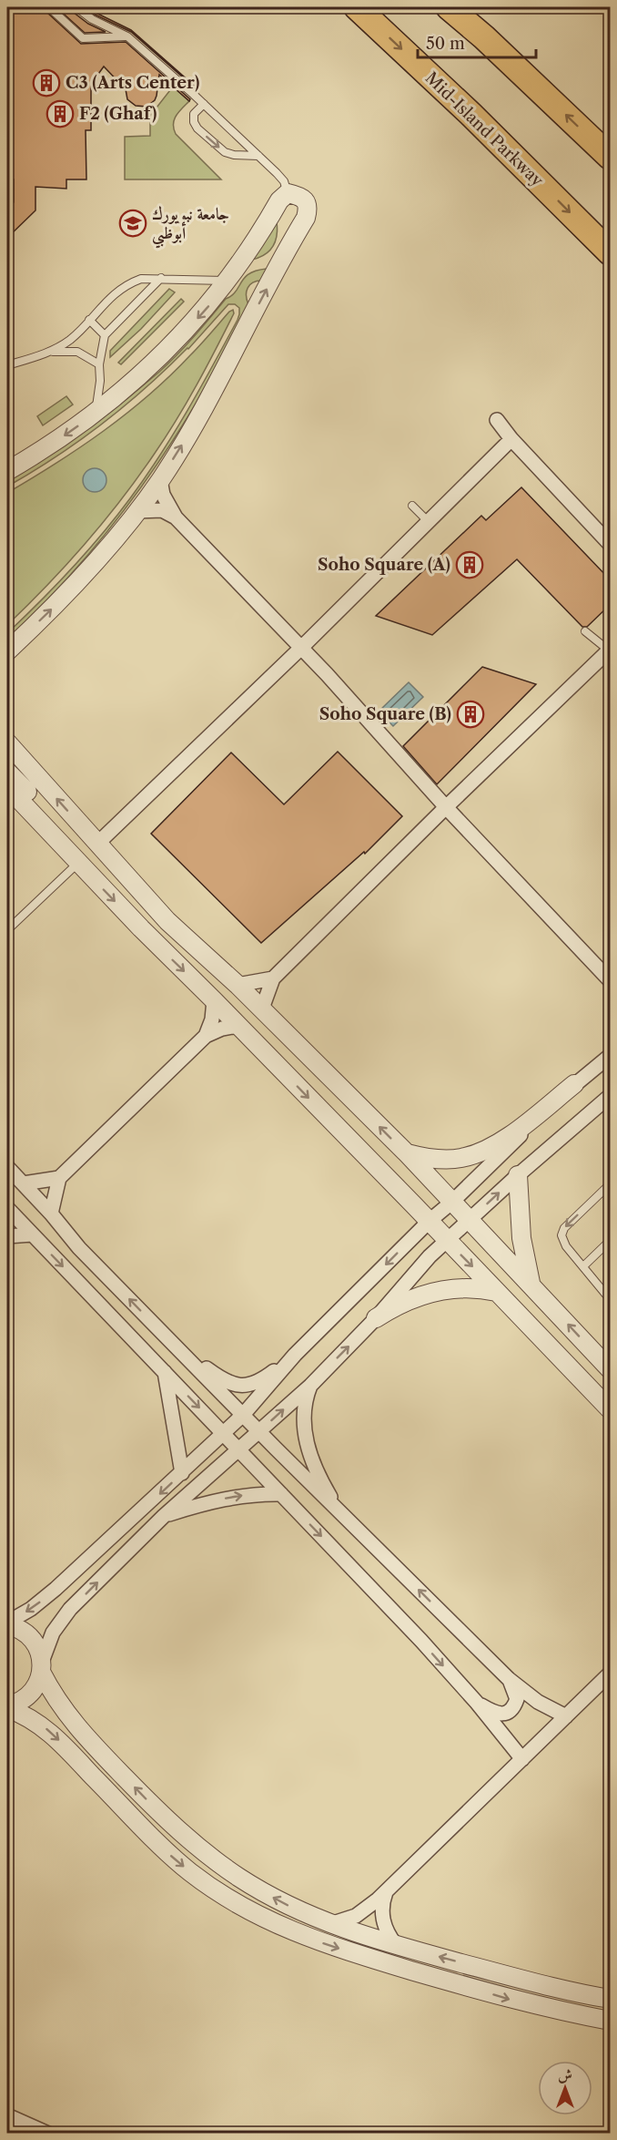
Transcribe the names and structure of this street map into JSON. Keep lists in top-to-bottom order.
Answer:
{
  "streets": {
    "highway": ["Mid-Island Parkway"]
  },
  "places": {
    "building": [
      "C3 (Arts Center)",
      "F2 (Ghaf)",
      "Soho Square (A)",
      "Soho Square (B)"
    ],
    "school or university": ["جامعة نيويورك أبوظبي"]
  },
  "scale_bar": "50 m",
  "north": "top"
}
